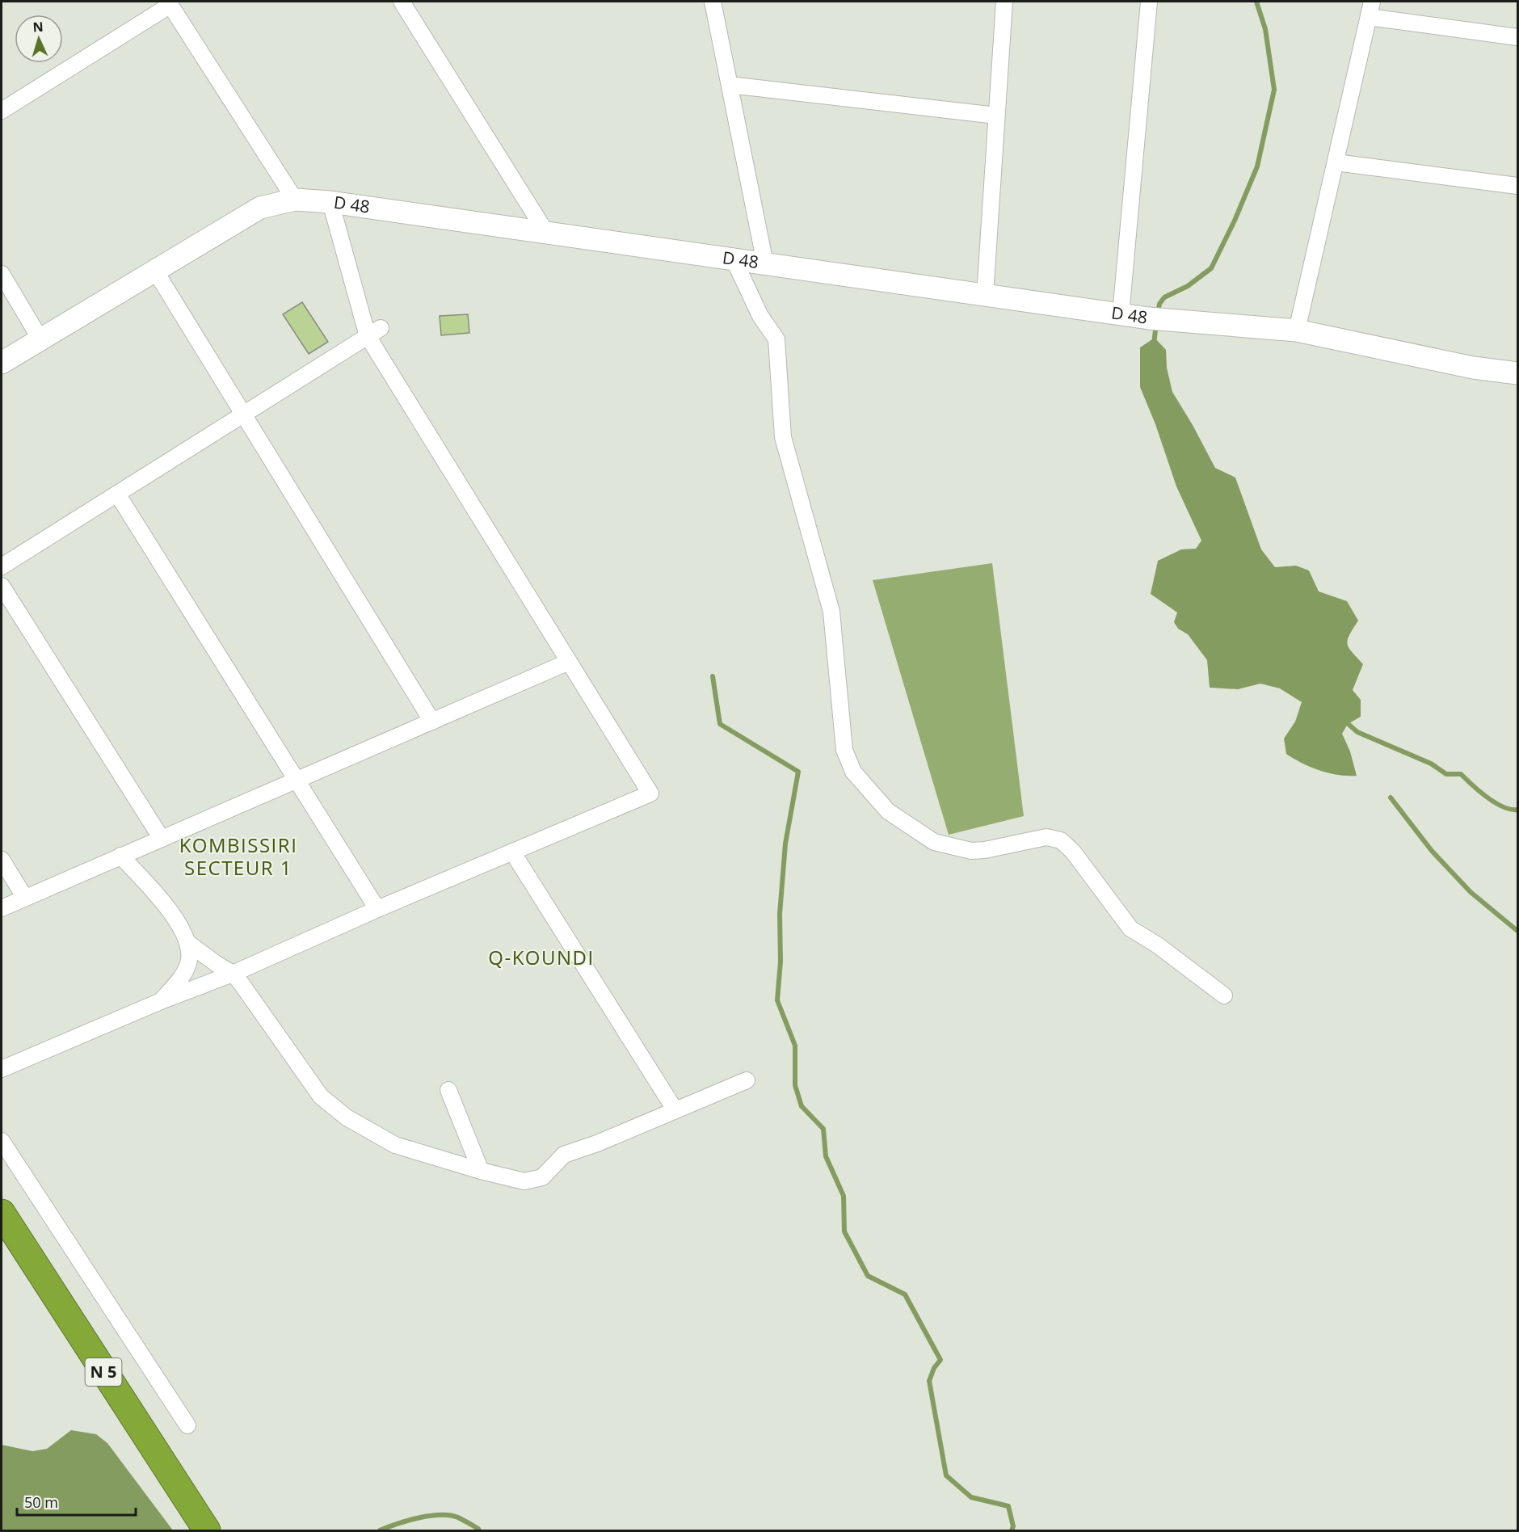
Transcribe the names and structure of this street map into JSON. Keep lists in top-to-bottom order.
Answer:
{
  "streets": {
    "highway": ["N 5"],
    "street": ["D 48"]
  },
  "districts": ["KOMBISSIRI SECTEUR 1", "Q-KOUNDI"],
  "scale_bar": "50 m",
  "north": "top"
}
